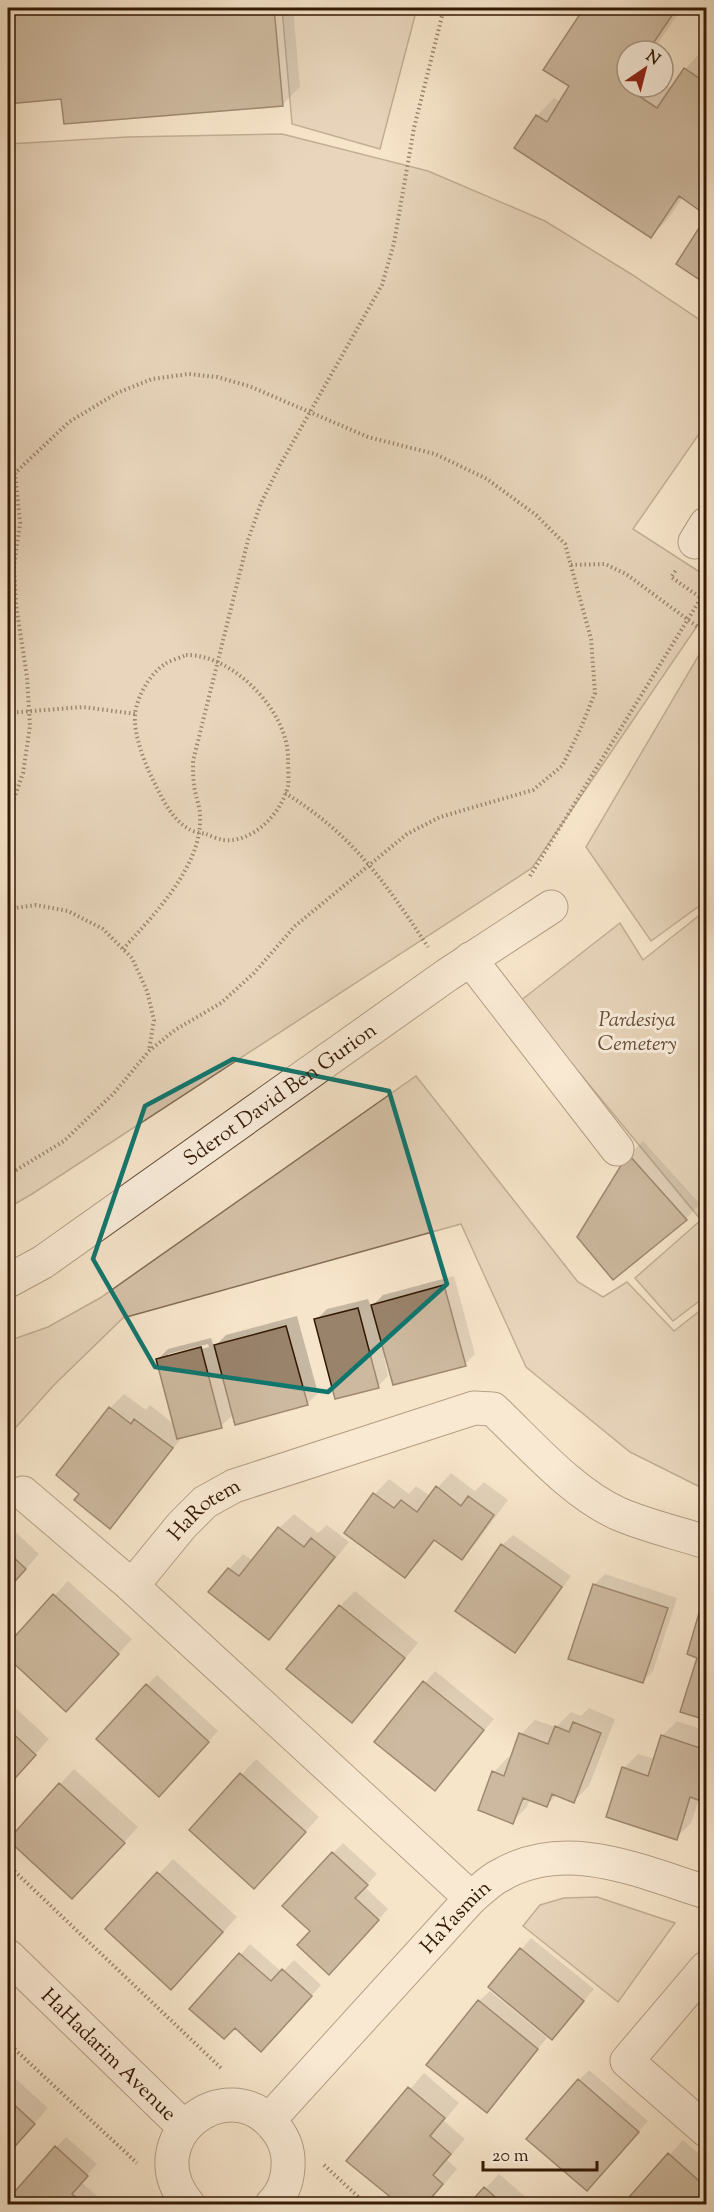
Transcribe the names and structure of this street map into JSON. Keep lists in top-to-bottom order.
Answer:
{
  "streets": {
    "street": [
      "Sderot David Ben Gurion",
      "HaRotem",
      "HaYasmin",
      "HaHadarim Avenue"
    ]
  },
  "parks": ["Pardesiya Cemetery"],
  "scale_bar": "20 m",
  "north": "top right"
}
